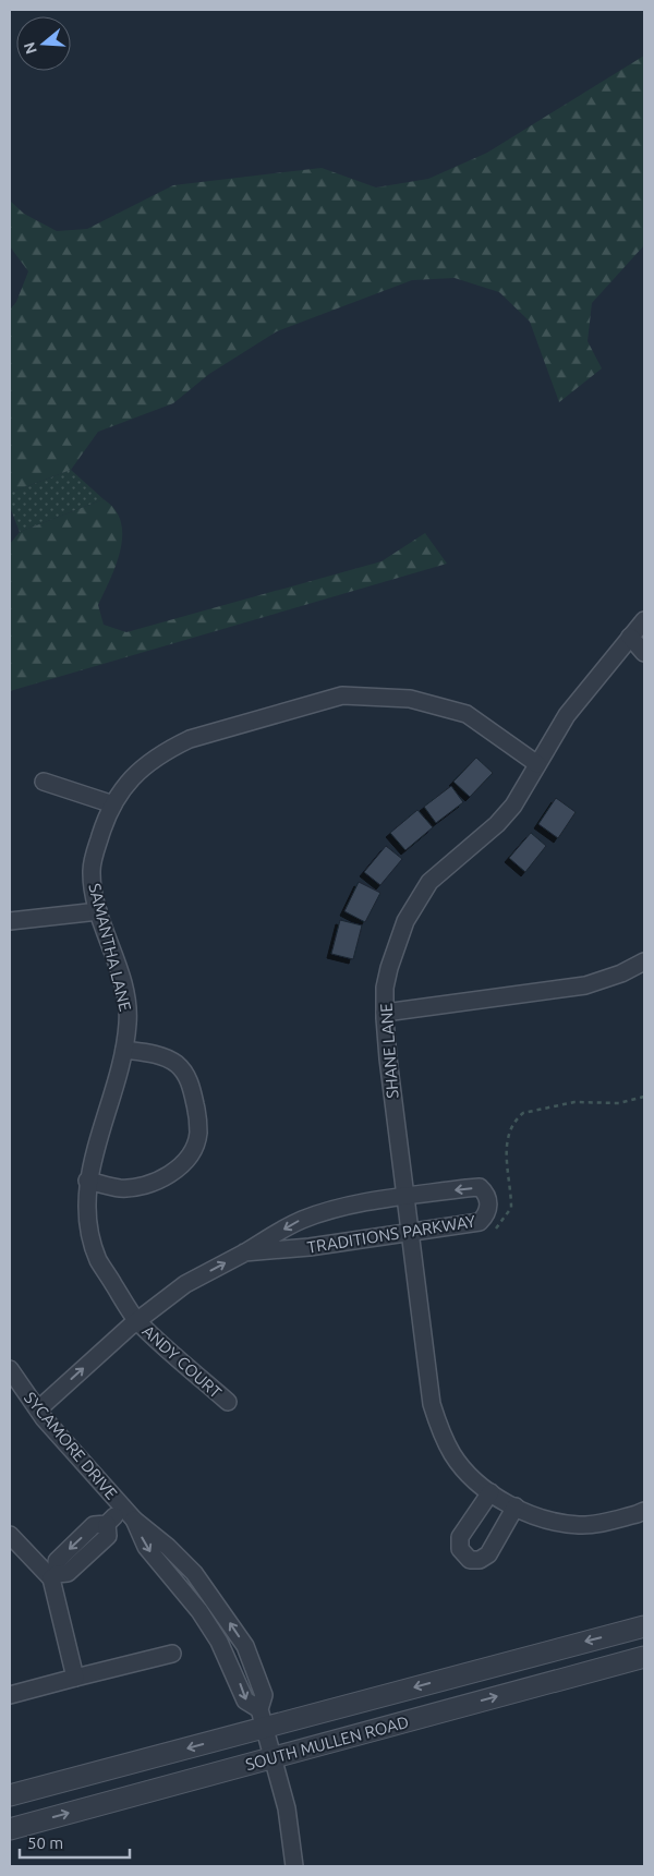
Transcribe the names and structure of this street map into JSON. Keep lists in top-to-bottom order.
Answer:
{
  "streets": {
    "street": [
      "SAMANTHA LANE",
      "SHANE LANE",
      "TRADITIONS PARKWAY",
      "ANDY COURT",
      "SYCAMORE DRIVE",
      "SOUTH MULLEN ROAD"
    ]
  },
  "crossings": [
    ["SAMANTHA LANE", "SHANE LANE"],
    ["SAMANTHA LANE", "TRADITIONS PARKWAY"],
    ["SAMANTHA LANE", "ANDY COURT"],
    ["SHANE LANE", "TRADITIONS PARKWAY"],
    ["TRADITIONS PARKWAY", "ANDY COURT"],
    ["TRADITIONS PARKWAY", "SYCAMORE DRIVE"],
    ["SYCAMORE DRIVE", "SOUTH MULLEN ROAD"]
  ],
  "scale_bar": "50 m",
  "north": "left"
}
